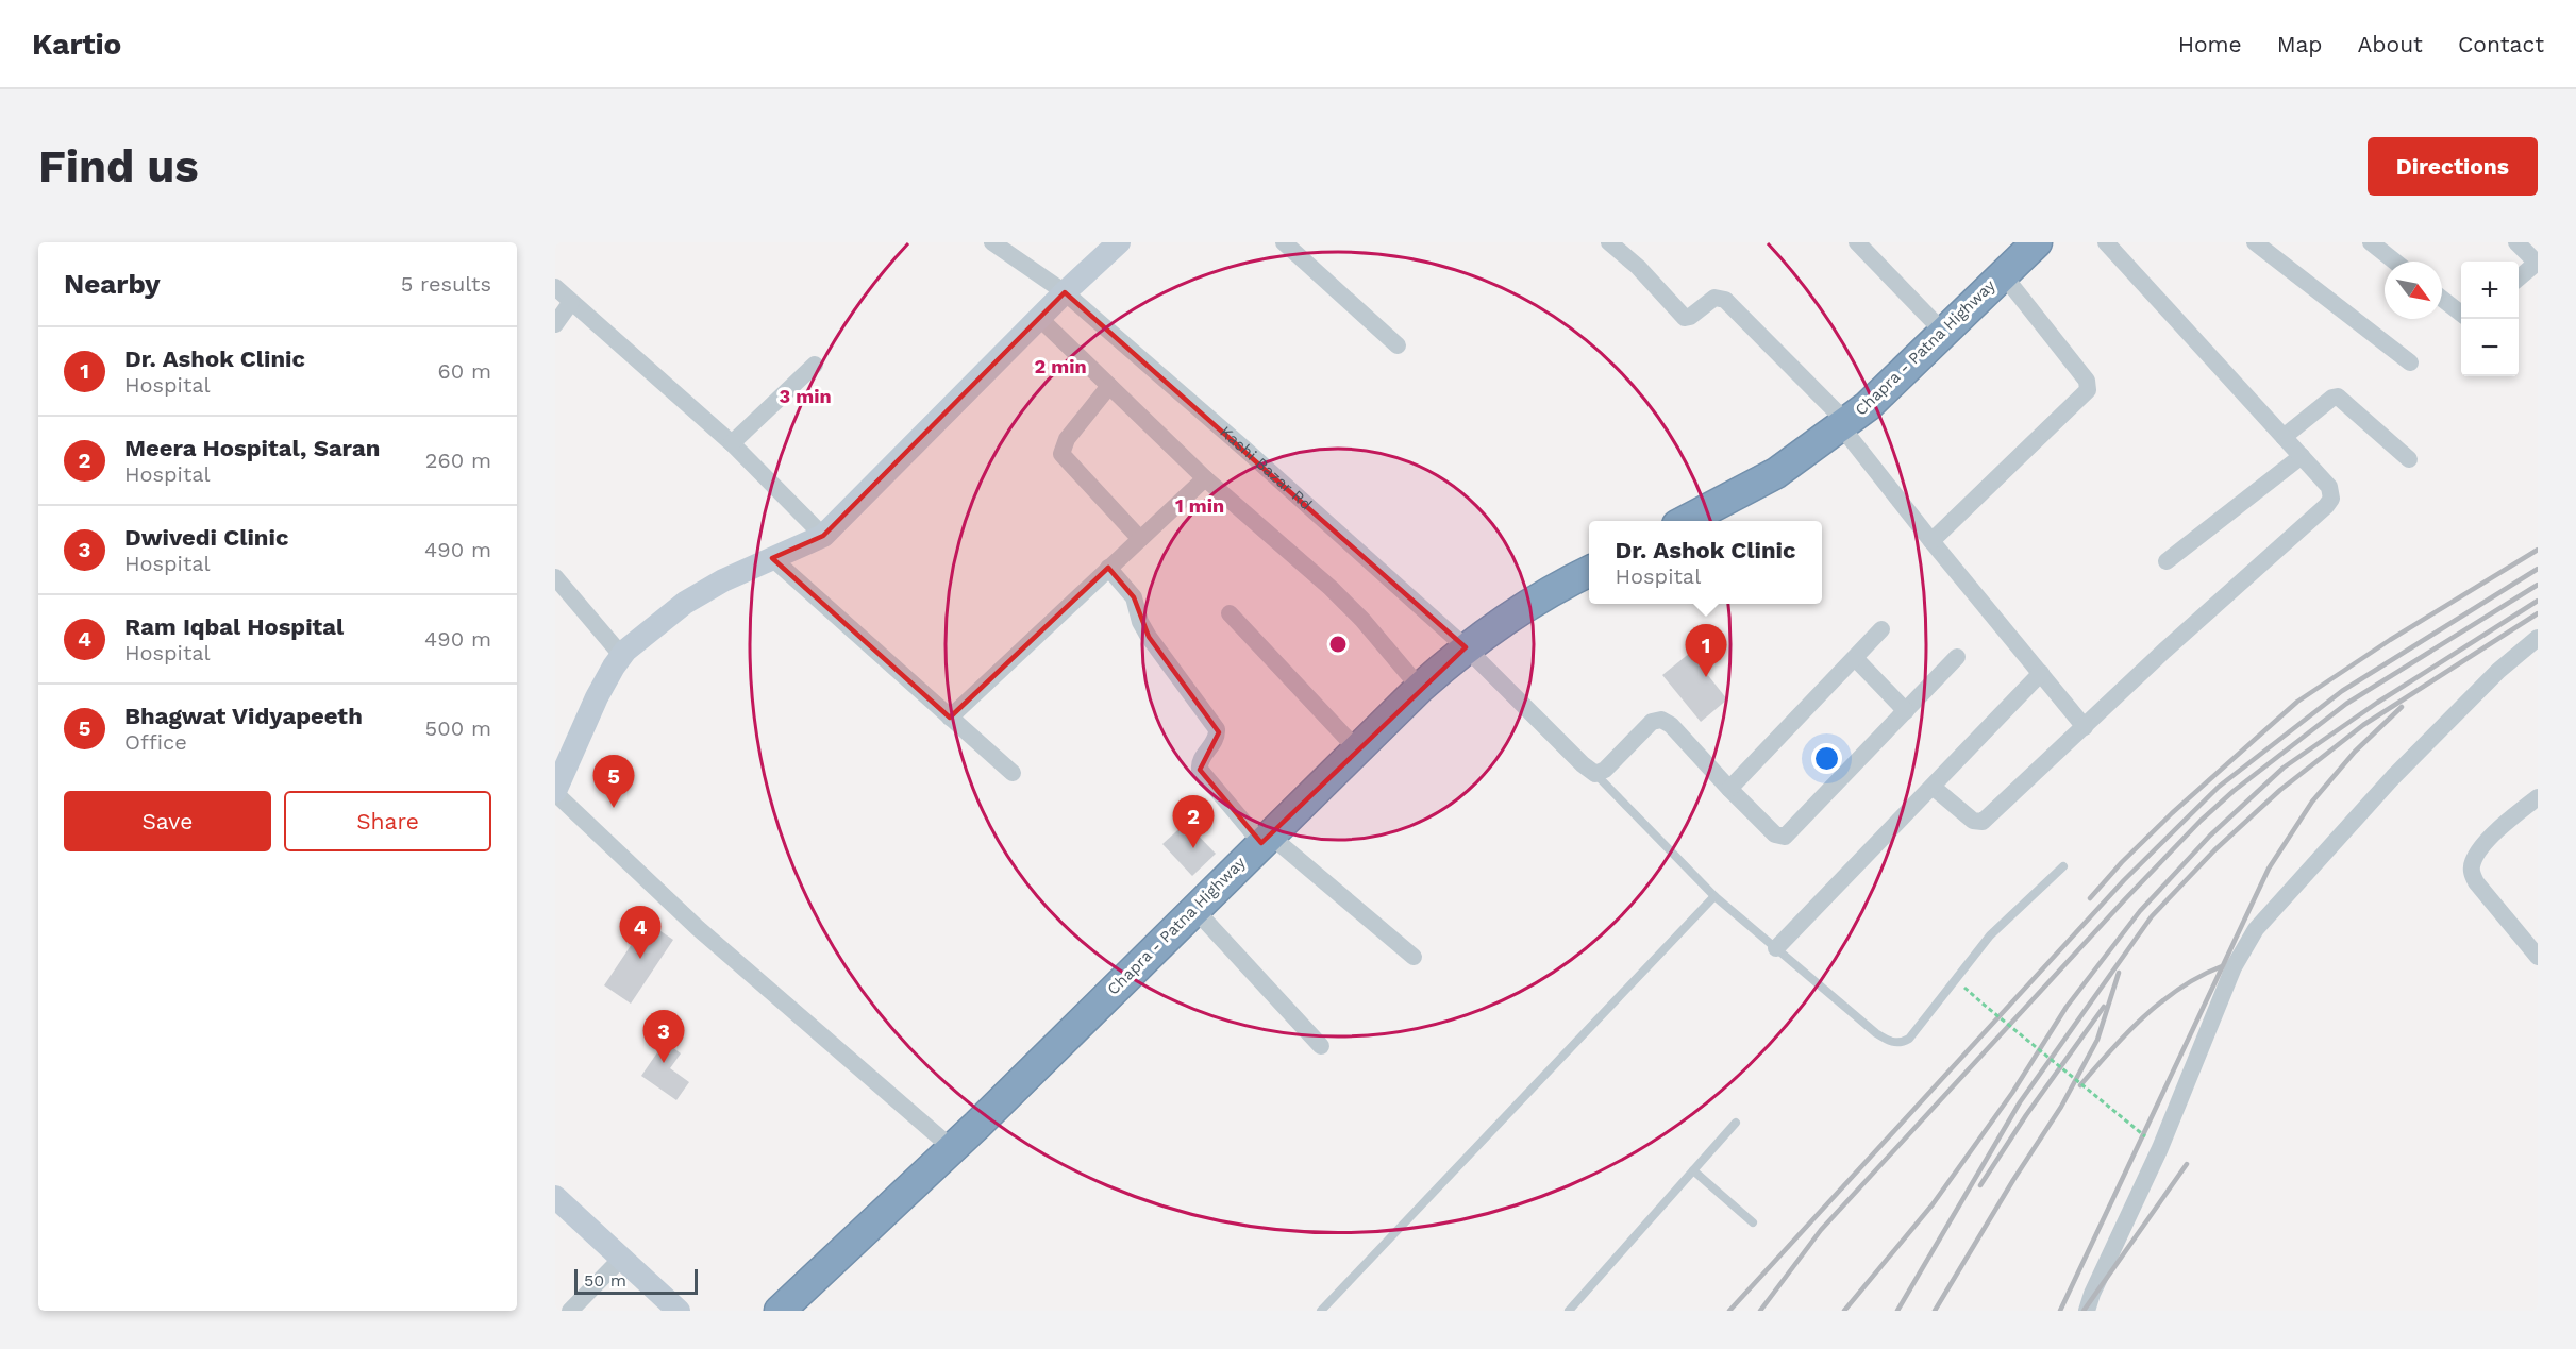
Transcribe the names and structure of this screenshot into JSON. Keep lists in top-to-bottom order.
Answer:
{
  "streets": {
    "highway": ["Chapra - Patna Highway"],
    "street": ["Kashi Bazar Rd"]
  },
  "crossings": [
    ["Chapra - Patna Highway", "Kashi Bazar Rd"]
  ],
  "scale_bar": "50 m",
  "north": "bottom right",
  "page": {
    "header": "Kartio",
    "nav": [
      "Home",
      "Map",
      "About",
      "Contact"
    ],
    "buttons": [
      "Directions",
      ["Save", "Share"]
    ],
    "title": "Find us",
    "heading": ["Nearby", "5 results"],
    "map_buttons": ["+", "−"],
    "list": [
      {
        "mark": "1",
        "name": "Dr. Ashok Clinic",
        "note": "Hospital",
        "value": "60 m"
      },
      {
        "mark": "2",
        "name": "Meera Hospital, Saran",
        "note": "Hospital",
        "value": "260 m"
      },
      {
        "mark": "3",
        "name": "Dwivedi Clinic",
        "note": "Hospital",
        "value": "490 m"
      },
      {
        "mark": "4",
        "name": "Ram Iqbal Hospital",
        "note": "Hospital",
        "value": "490 m"
      },
      {
        "mark": "5",
        "name": "Bhagwat Vidyapeeth",
        "note": "Office",
        "value": "500 m"
      }
    ],
    "popup": ["Dr. Ashok Clinic", "Hospital"],
    "pins": [
      "1",
      "5",
      "2",
      "4",
      "3"
    ],
    "scale": "50 m"
  },
  "rings": ["2 min", "3 min", "1 min"]
}
